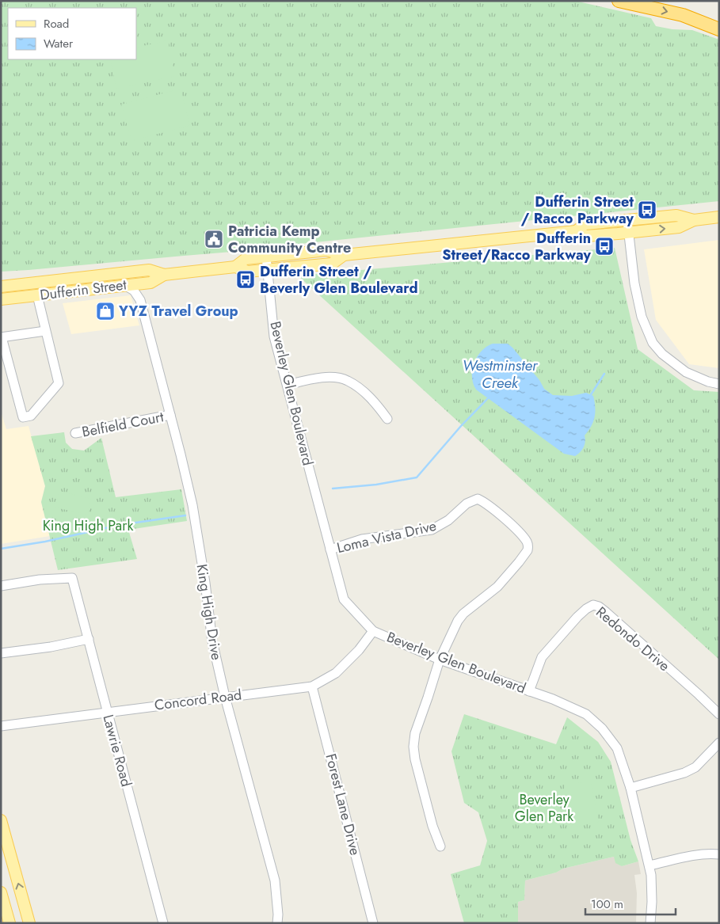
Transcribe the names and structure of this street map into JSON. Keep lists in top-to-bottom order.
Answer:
{
  "streets": {
    "main road": ["Dufferin Street"],
    "street": [
      "Beverley Glen Boulevard",
      "Belfield Court",
      "Loma Vista Drive",
      "King High Drive",
      "Redondo Drive",
      "Concord Road",
      "Lawrie Road",
      "Forest Lane Drive"
    ]
  },
  "crossings": [
    ["Dufferin Street", "Beverley Glen Boulevard"],
    ["Dufferin Street", "King High Drive"],
    ["Beverley Glen Boulevard", "Loma Vista Drive"],
    ["Beverley Glen Boulevard", "Redondo Drive"],
    ["Beverley Glen Boulevard", "Concord Road"],
    ["Belfield Court", "King High Drive"],
    ["King High Drive", "Concord Road"],
    ["Concord Road", "Lawrie Road"],
    ["Concord Road", "Forest Lane Drive"]
  ],
  "water": ["Westminster Creek"],
  "parks": ["King High Park", "Beverley Glen Park"],
  "places": {
    "bus stop": ["Dufferin Street / Racco Parkway", "Dufferin Street/Racco Parkway", "Dufferin Street / Beverly Glen Boulevard"],
    "public building": ["Patricia Kemp Community Centre"],
    "shop": ["YYZ Travel Group"]
  },
  "legend": ["Road", "Water"],
  "scale_bar": "100 m"
}
